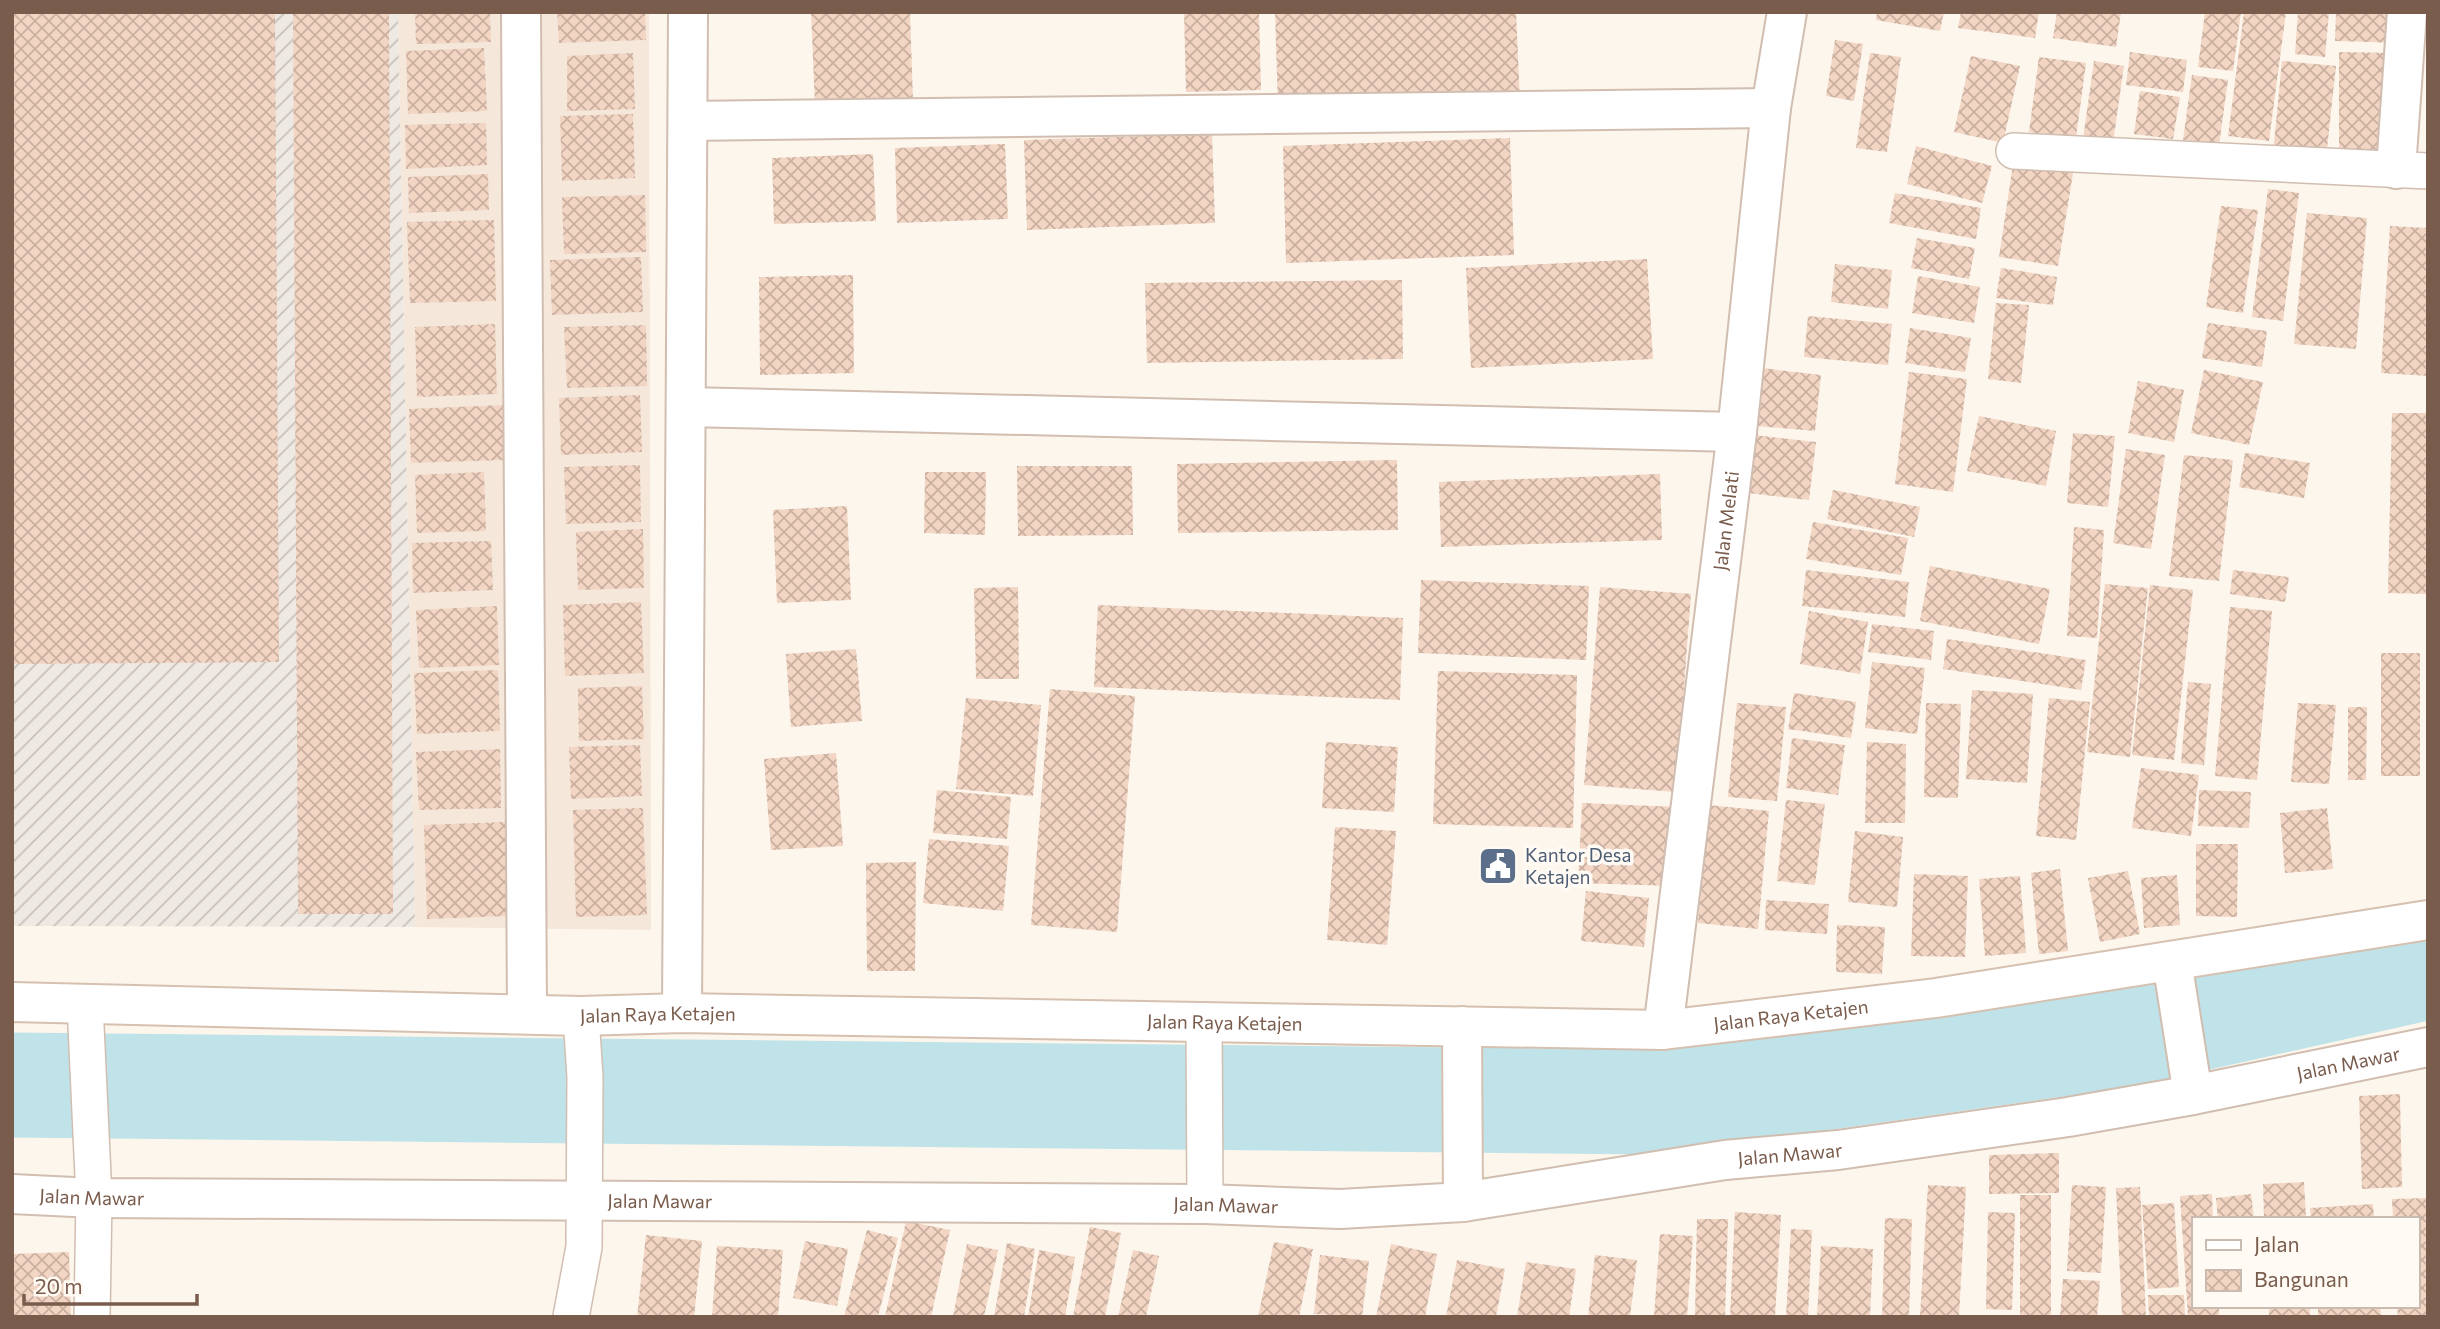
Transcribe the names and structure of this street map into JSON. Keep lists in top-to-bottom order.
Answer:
{
  "streets": {
    "street": ["Jalan Melati", "Jalan Raya Ketajen", "Jalan Mawar"]
  },
  "crossings": [
    ["Jalan Melati", "Jalan Raya Ketajen"]
  ],
  "places": {
    "public building": ["Kantor Desa Ketajen"]
  },
  "legend": ["Jalan", "Bangunan"],
  "scale_bar": "20 m"
}
